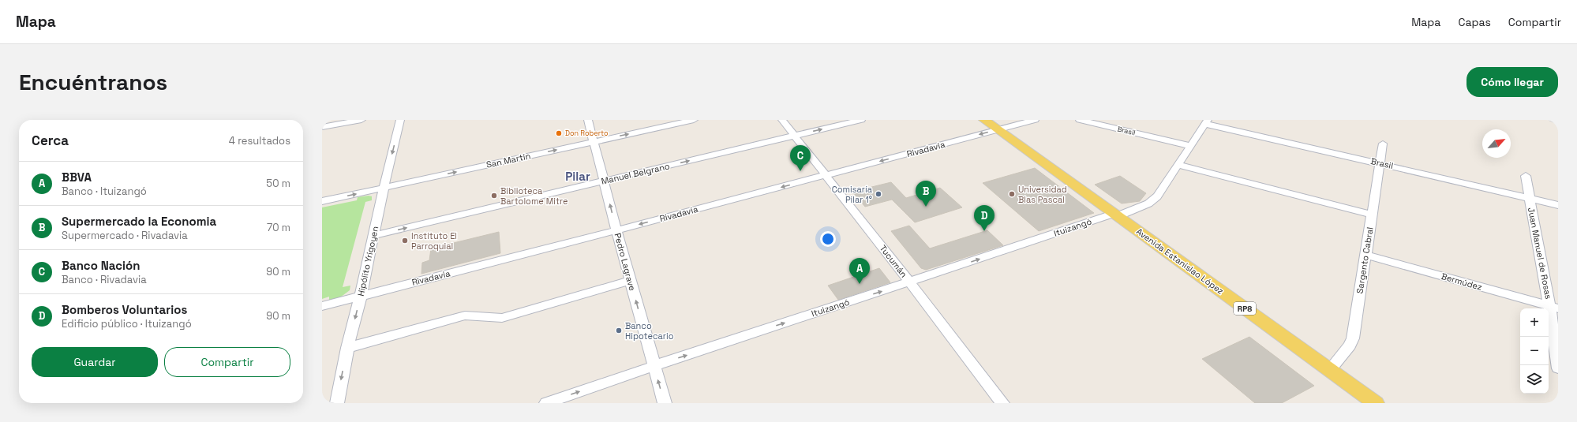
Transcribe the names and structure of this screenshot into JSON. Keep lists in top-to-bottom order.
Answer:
{
  "streets": {
    "main road": ["Avenida Estanislao López", "RP8"],
    "street": [
      "Brasil",
      "Rivadavia",
      "San Martín",
      "Manuel Belgrano",
      "Ituizangó",
      "Juan Manuel de Rosas",
      "Sargento Cabral",
      "Hipólito Yrigoyen",
      "Tucumán",
      "Pedro Lagrave",
      "Bermúdez"
    ]
  },
  "crossings": [
    ["Brasil", "Ituizangó"],
    ["Brasil", "Juan Manuel de Rosas"],
    ["Brasil", "Sargento Cabral"],
    ["Rivadavia", "Hipólito Yrigoyen"],
    ["Rivadavia", "Tucumán"],
    ["Rivadavia", "Avenida Estanislao López"],
    ["Rivadavia", "Pedro Lagrave"],
    ["San Martín", "Hipólito Yrigoyen"],
    ["San Martín", "Pedro Lagrave"],
    ["Manuel Belgrano", "Hipólito Yrigoyen"],
    ["Manuel Belgrano", "Tucumán"],
    ["Manuel Belgrano", "Pedro Lagrave"],
    ["Ituizangó", "Tucumán"],
    ["Ituizangó", "Avenida Estanislao López"],
    ["Ituizangó", "Pedro Lagrave"],
    ["Juan Manuel de Rosas", "Bermúdez"],
    ["Sargento Cabral", "Avenida Estanislao López"],
    ["Sargento Cabral", "Bermúdez"]
  ],
  "one_way": [
    "Rivadavia",
    "San Martín",
    "Manuel Belgrano",
    "Ituizangó",
    "Hipólito Yrigoyen",
    "Pedro Lagrave"
  ],
  "districts": ["Pilar"],
  "places": [
    "Don Roberto",
    "Comisaría Pilar 1°",
    "Universidad Blas Pascal",
    "Biblioteca Bartolome Mitre",
    "Instituto El Parroquial",
    "Banco Hipotecario"
  ],
  "north": "top right",
  "page": {
    "header": "Mapa",
    "nav": ["Mapa", "Capas", "Compartir"],
    "buttons": [
      "Cómo llegar",
      ["Guardar", "Compartir"]
    ],
    "title": "Encuéntranos",
    "heading": ["Cerca", "4 resultados"],
    "pins": [
      "C",
      "B",
      "D",
      "A"
    ],
    "list": [
      {
        "mark": "A",
        "name": "BBVA",
        "note": "Banco · Ituizangó",
        "value": "50 m"
      },
      {
        "mark": "B",
        "name": "Supermercado la Economia",
        "note": "Supermercado · Rivadavia",
        "value": "70 m"
      },
      {
        "mark": "C",
        "name": "Banco Nación",
        "note": "Banco · Rivadavia",
        "value": "90 m"
      },
      {
        "mark": "D",
        "name": "Bomberos Voluntarios",
        "note": "Edificio público · Ituizangó",
        "value": "90 m"
      }
    ],
    "map_buttons": ["+", "−"]
  }
}
